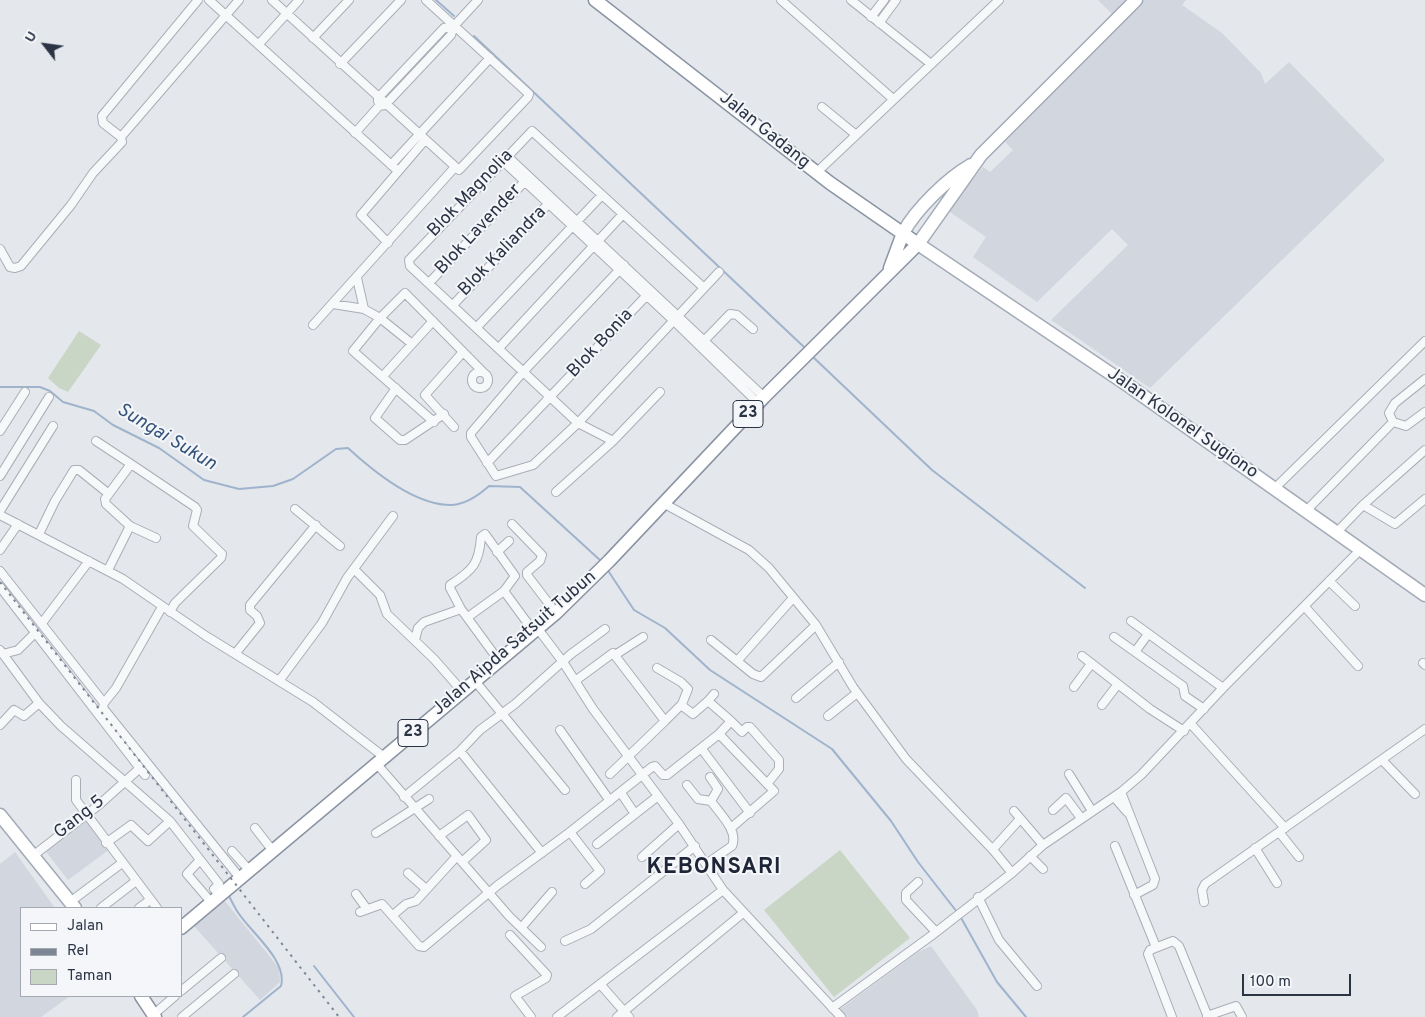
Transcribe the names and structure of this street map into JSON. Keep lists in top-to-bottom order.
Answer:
{
  "streets": {
    "main road": [
      "Jalan Gadang",
      "23",
      "Jalan Kolonel Sugiono",
      "Jalan Aipda Satsuit Tubun"
    ],
    "street": [
      "Blok Magnolia",
      "Blok Lavender",
      "Blok Kaliandra",
      "Blok Bonia",
      "Gang 5"
    ]
  },
  "crossings": [
    ["Jalan Gadang", "Jalan Kolonel Sugiono"],
    ["Jalan Gadang", "Jalan Aipda Satsuit Tubun"],
    ["Blok Magnolia", "Blok Lavender"]
  ],
  "districts": ["KEBONSARI"],
  "water": ["Sungai Sukun"],
  "legend": ["Jalan", "Rel", "Taman"],
  "scale_bar": "100 m",
  "north": "top left"
}
